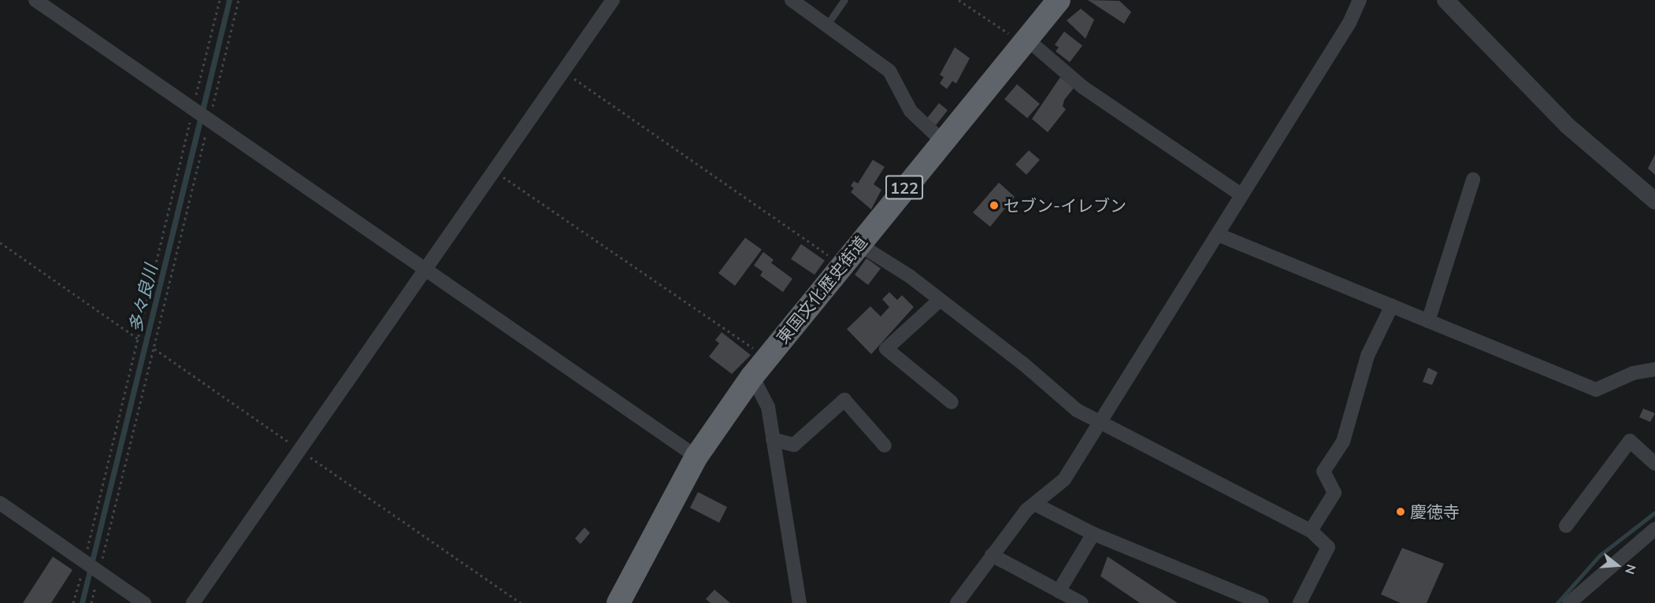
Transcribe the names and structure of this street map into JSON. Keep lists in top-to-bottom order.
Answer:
{
  "streets": {
    "highway": ["122", "東国文化歴史街道"]
  },
  "water": ["多々良川"],
  "places": ["セブン-イレブン", "慶徳寺"],
  "north": "right"
}
